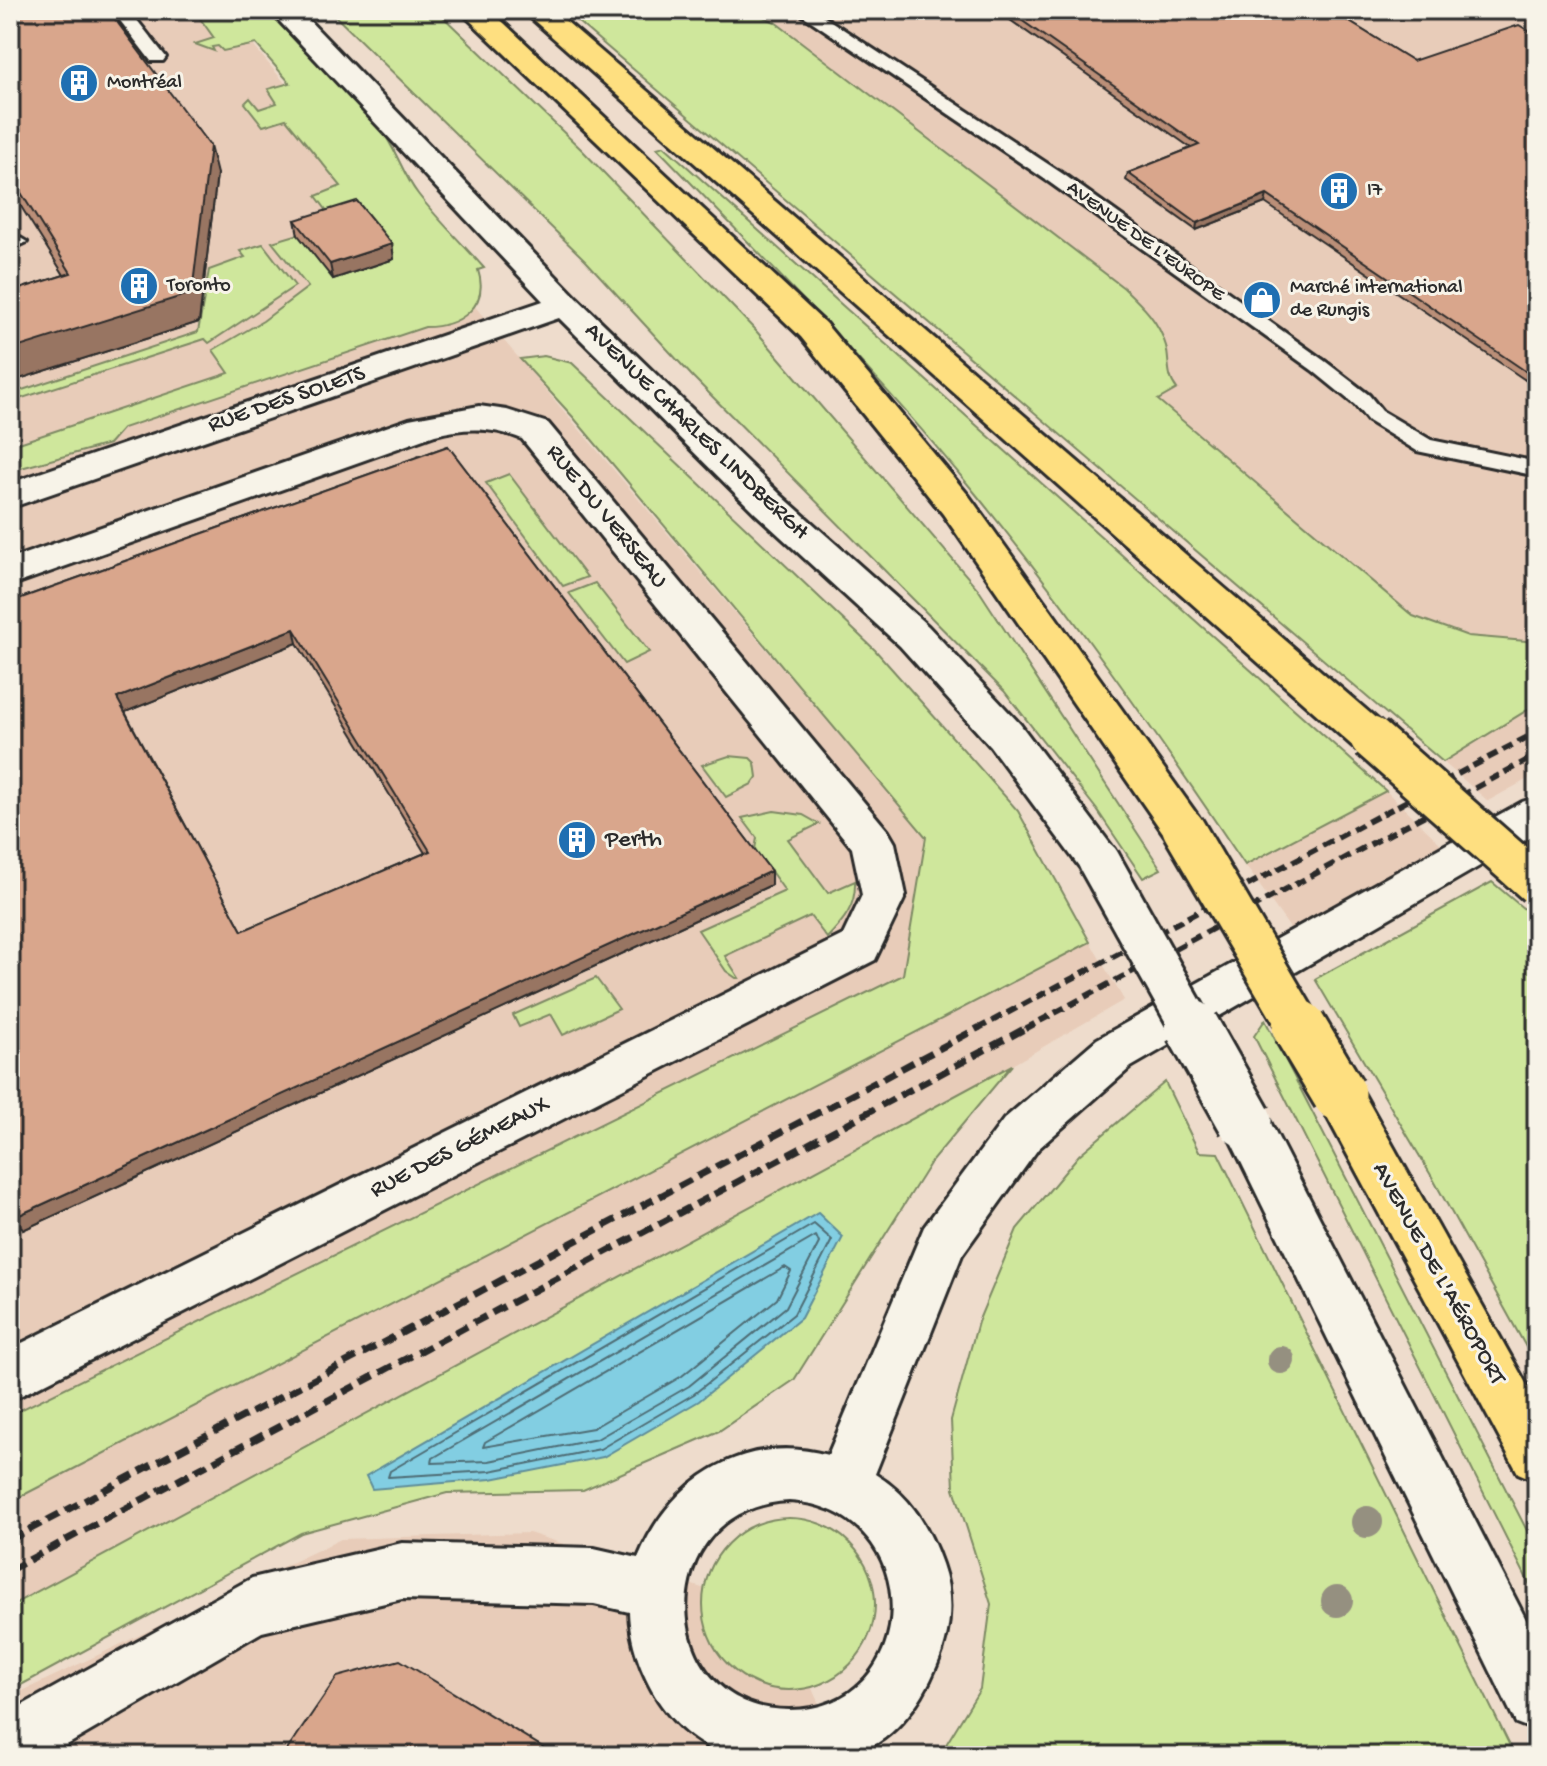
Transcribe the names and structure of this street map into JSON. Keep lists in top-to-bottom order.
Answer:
{
  "streets": {
    "highway": ["AVENUE DE L'AÉROPORT"],
    "main road": [
      "RUE DES SOLETS",
      "AVENUE CHARLES LINDBERGH",
      "RUE DU VERSEAU",
      "RUE DES GÉMEAUX"
    ],
    "lane": ["AVENUE DE L'EUROPE"]
  },
  "crossings": [
    ["RUE DES SOLETS", "AVENUE CHARLES LINDBERGH"],
    ["RUE DU VERSEAU", "RUE DES GÉMEAUX"]
  ],
  "places": {
    "building": [
      "Montréal",
      "I7",
      "Toronto",
      "Perth"
    ],
    "shop": ["Marché international de Rungis"]
  }
}
